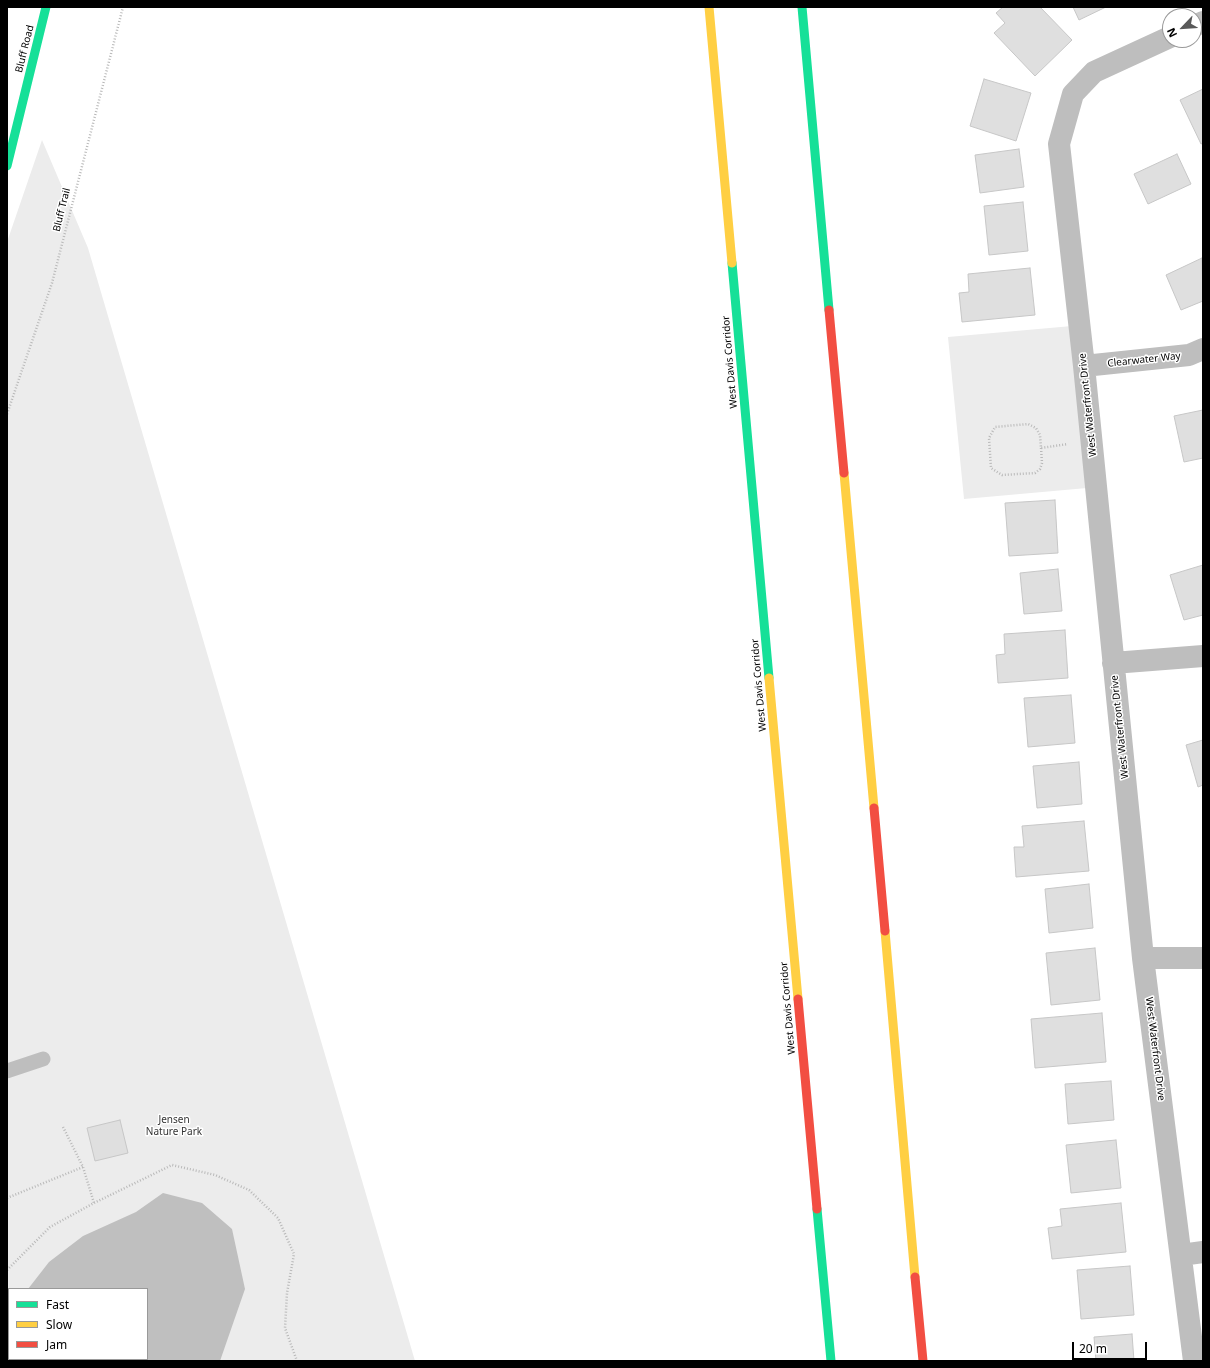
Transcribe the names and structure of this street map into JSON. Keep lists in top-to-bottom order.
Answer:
{
  "streets": {
    "main road": ["Bluff Road", "West Davis Corridor"],
    "street": ["Clearwater Way", "West Waterfront Drive"],
    "path": ["Bluff Trail"]
  },
  "crossings": [
    ["Clearwater Way", "West Waterfront Drive"]
  ],
  "parks": ["Jensen Nature Park"],
  "legend": ["Fast", "Slow", "Jam"],
  "scale_bar": "20 m",
  "north": "bottom left"
}
